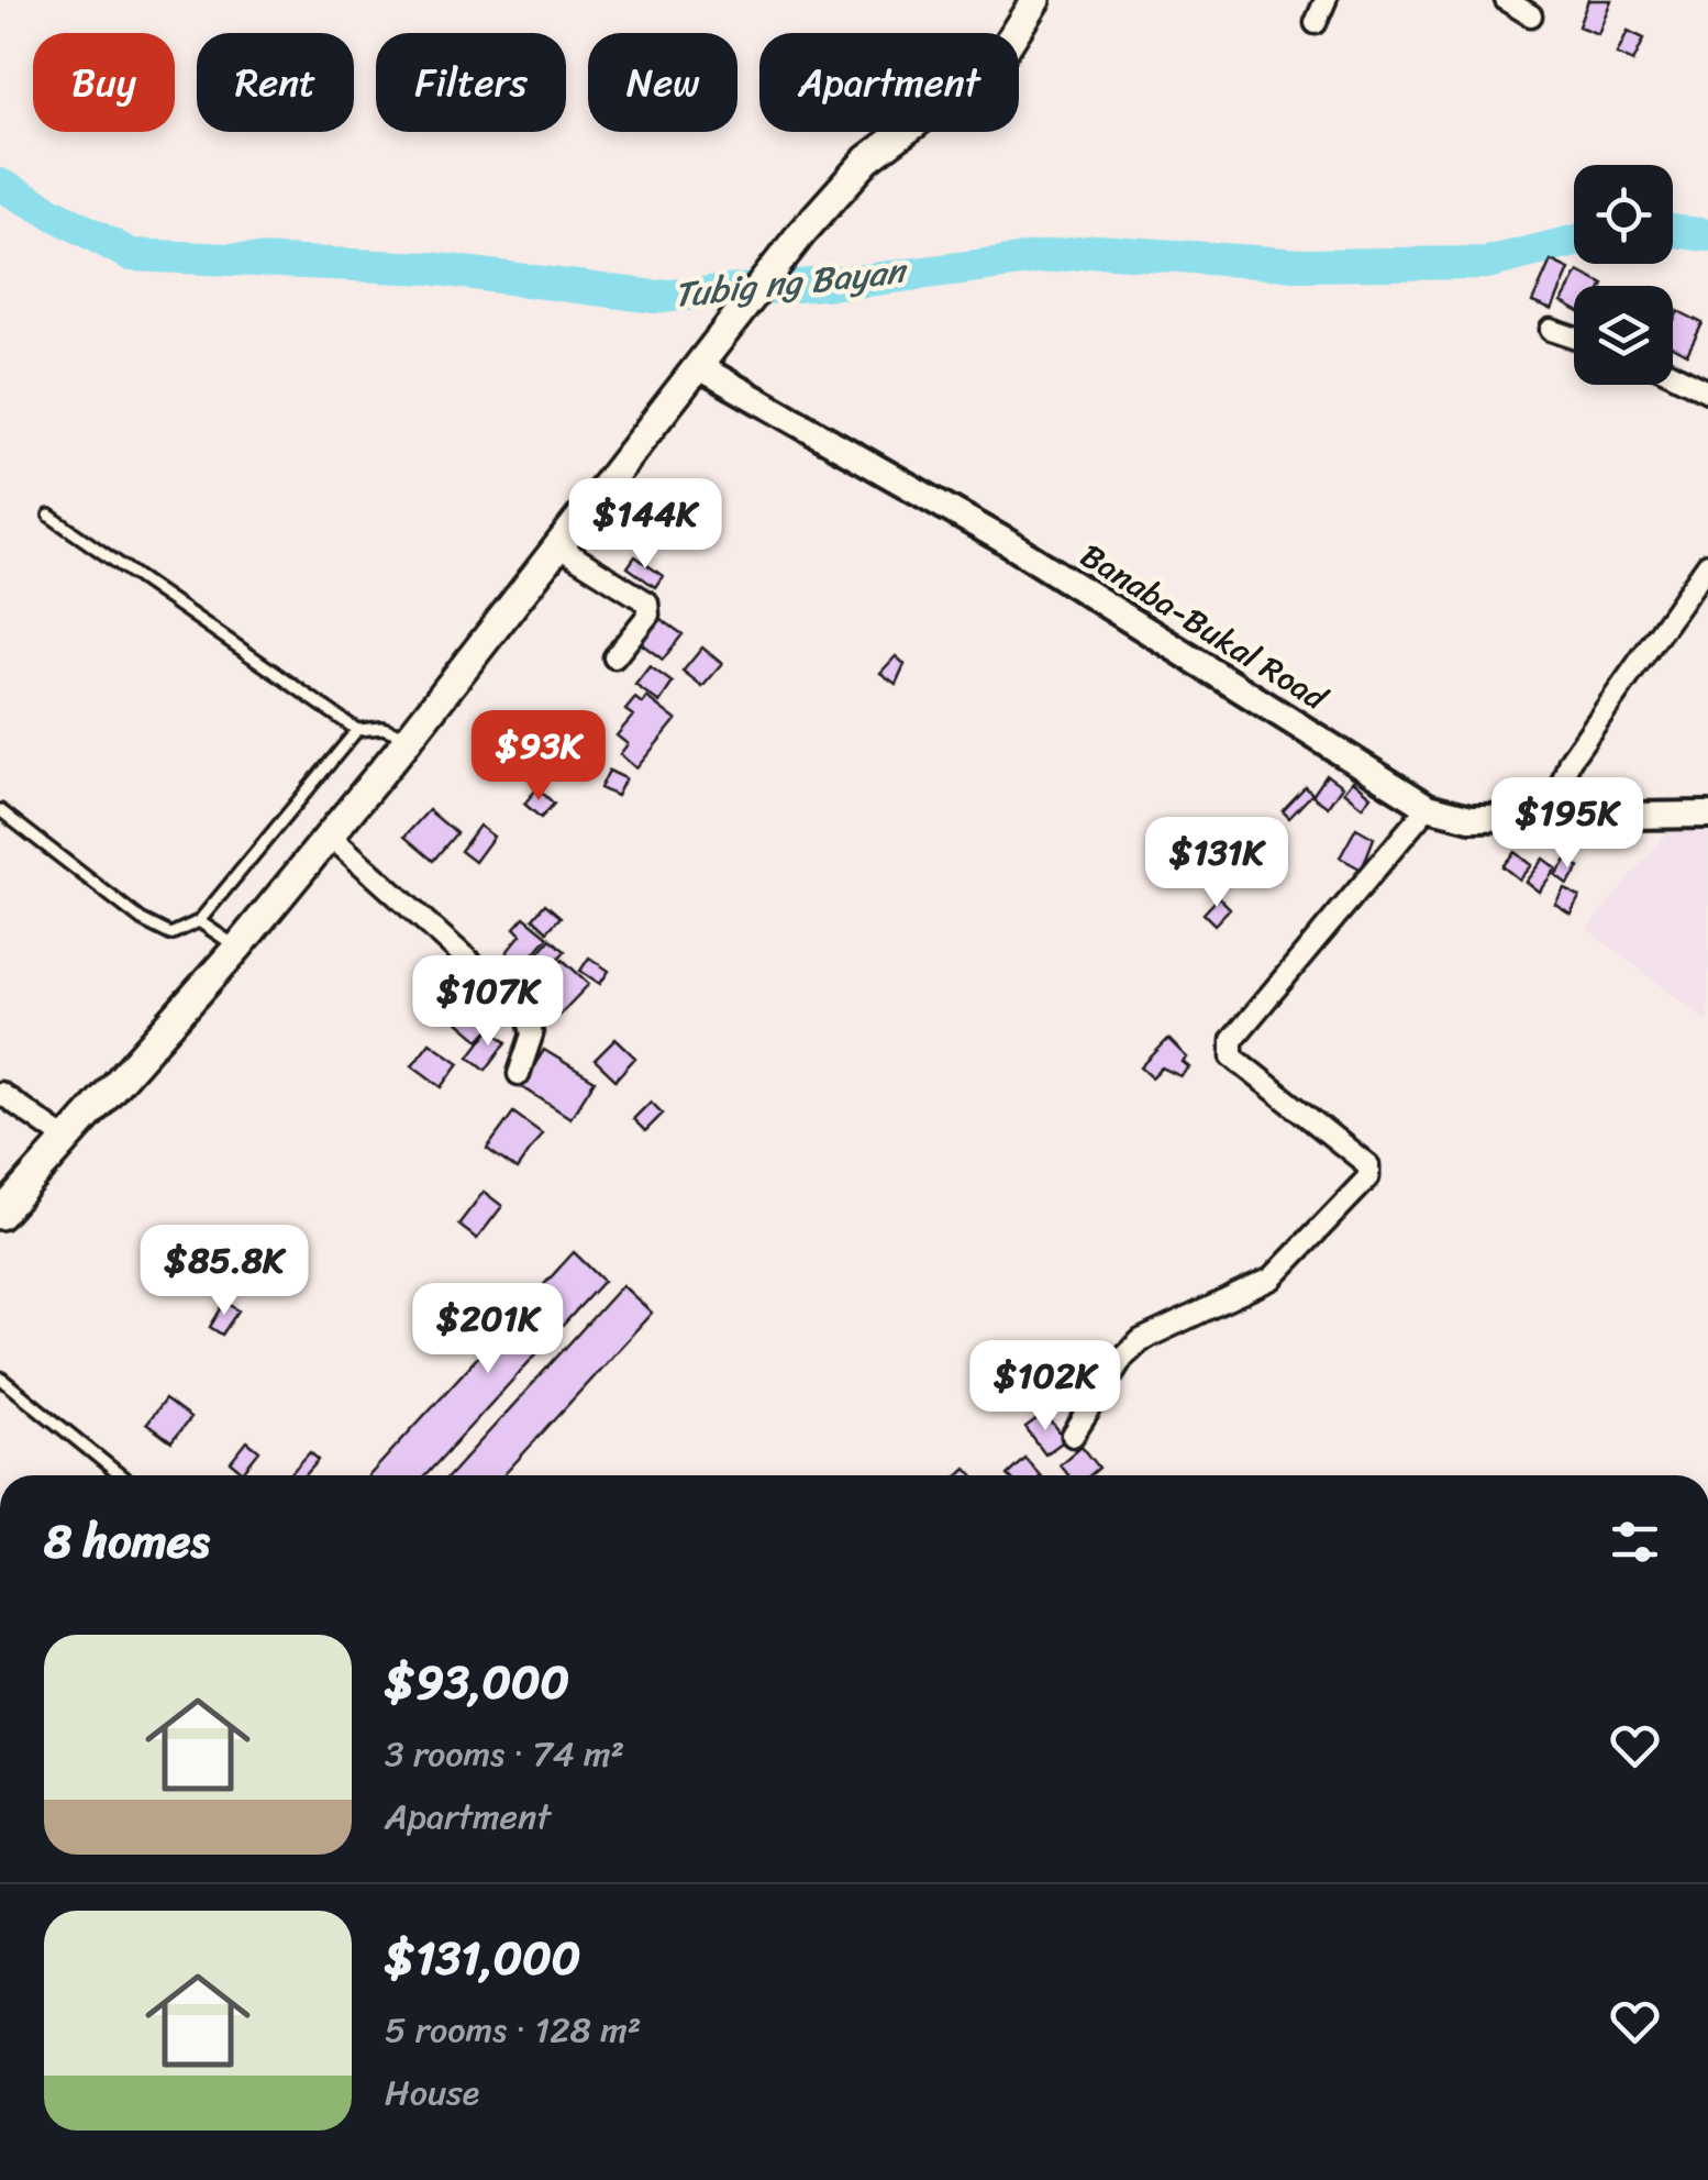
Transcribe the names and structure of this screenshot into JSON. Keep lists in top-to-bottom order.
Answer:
{
  "streets": {
    "street": ["Banaba-Bukal Road"]
  },
  "water": ["Tubig ng Bayan"],
  "page": {
    "chip": [
      "Buy",
      "Rent",
      "Filters",
      "New",
      "Apartment"
    ],
    "price": [
      "$144K",
      "$93K",
      "$195K",
      "$131K",
      "$107K",
      "$85.8K",
      "$201K",
      "$102K"
    ],
    "heading": "8 homes",
    "list": [
      {
        "name": "$93,000",
        "note": "3 rooms · 74 m² · Apartment"
      },
      {
        "name": "$131,000",
        "note": "5 rooms · 128 m² · House"
      }
    ]
  }
}
